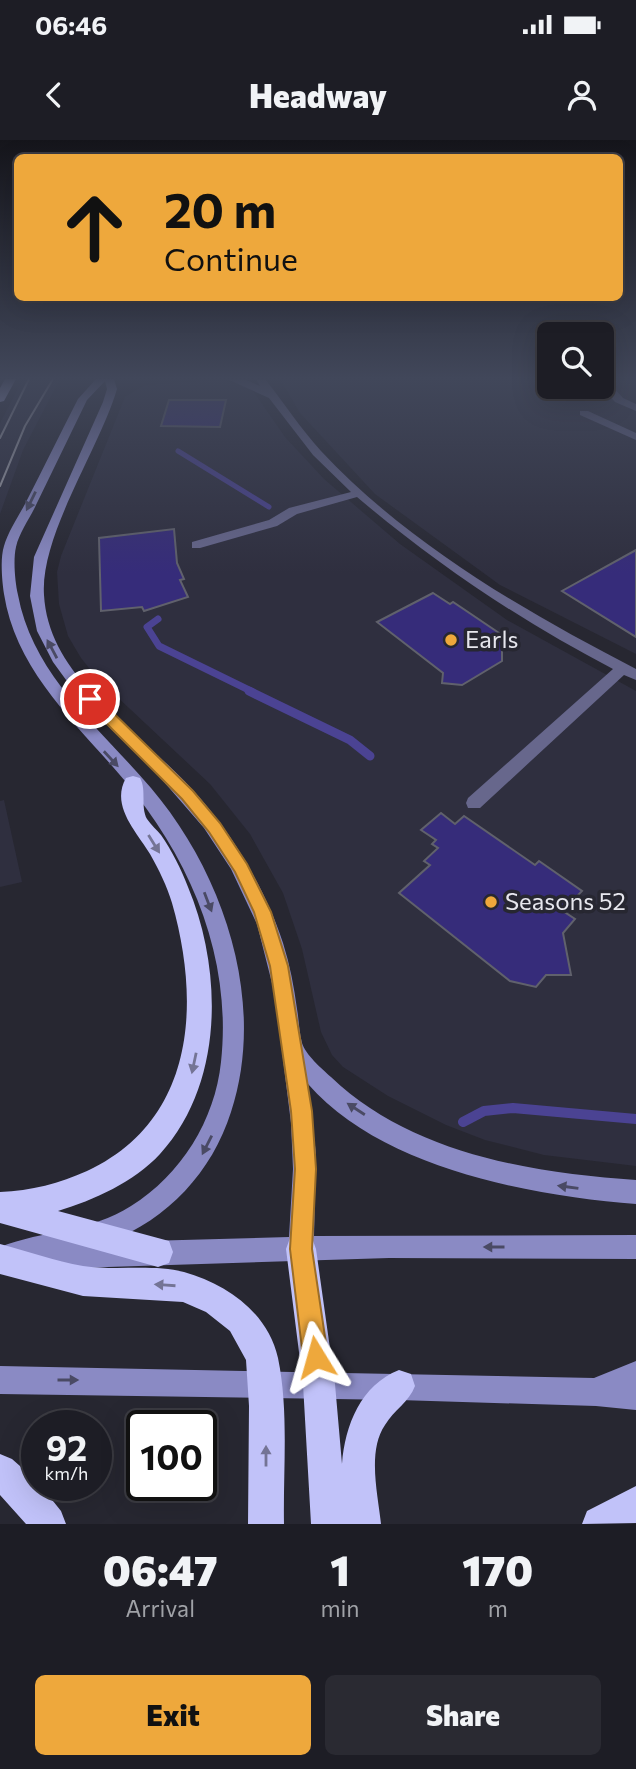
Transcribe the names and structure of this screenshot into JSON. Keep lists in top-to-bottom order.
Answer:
{
  "places": ["Earls", "Seasons 52"],
  "page": {
    "status": "06:46",
    "header": "Headway",
    "turn": ["20 m", "Continue"],
    "speed": "92 km/h",
    "limit": "100",
    "eta": [
      "06:47",
      "Arrival",
      "1",
      "min",
      "170",
      "m"
    ],
    "buttons": ["Exit", "Share"]
  }
}
